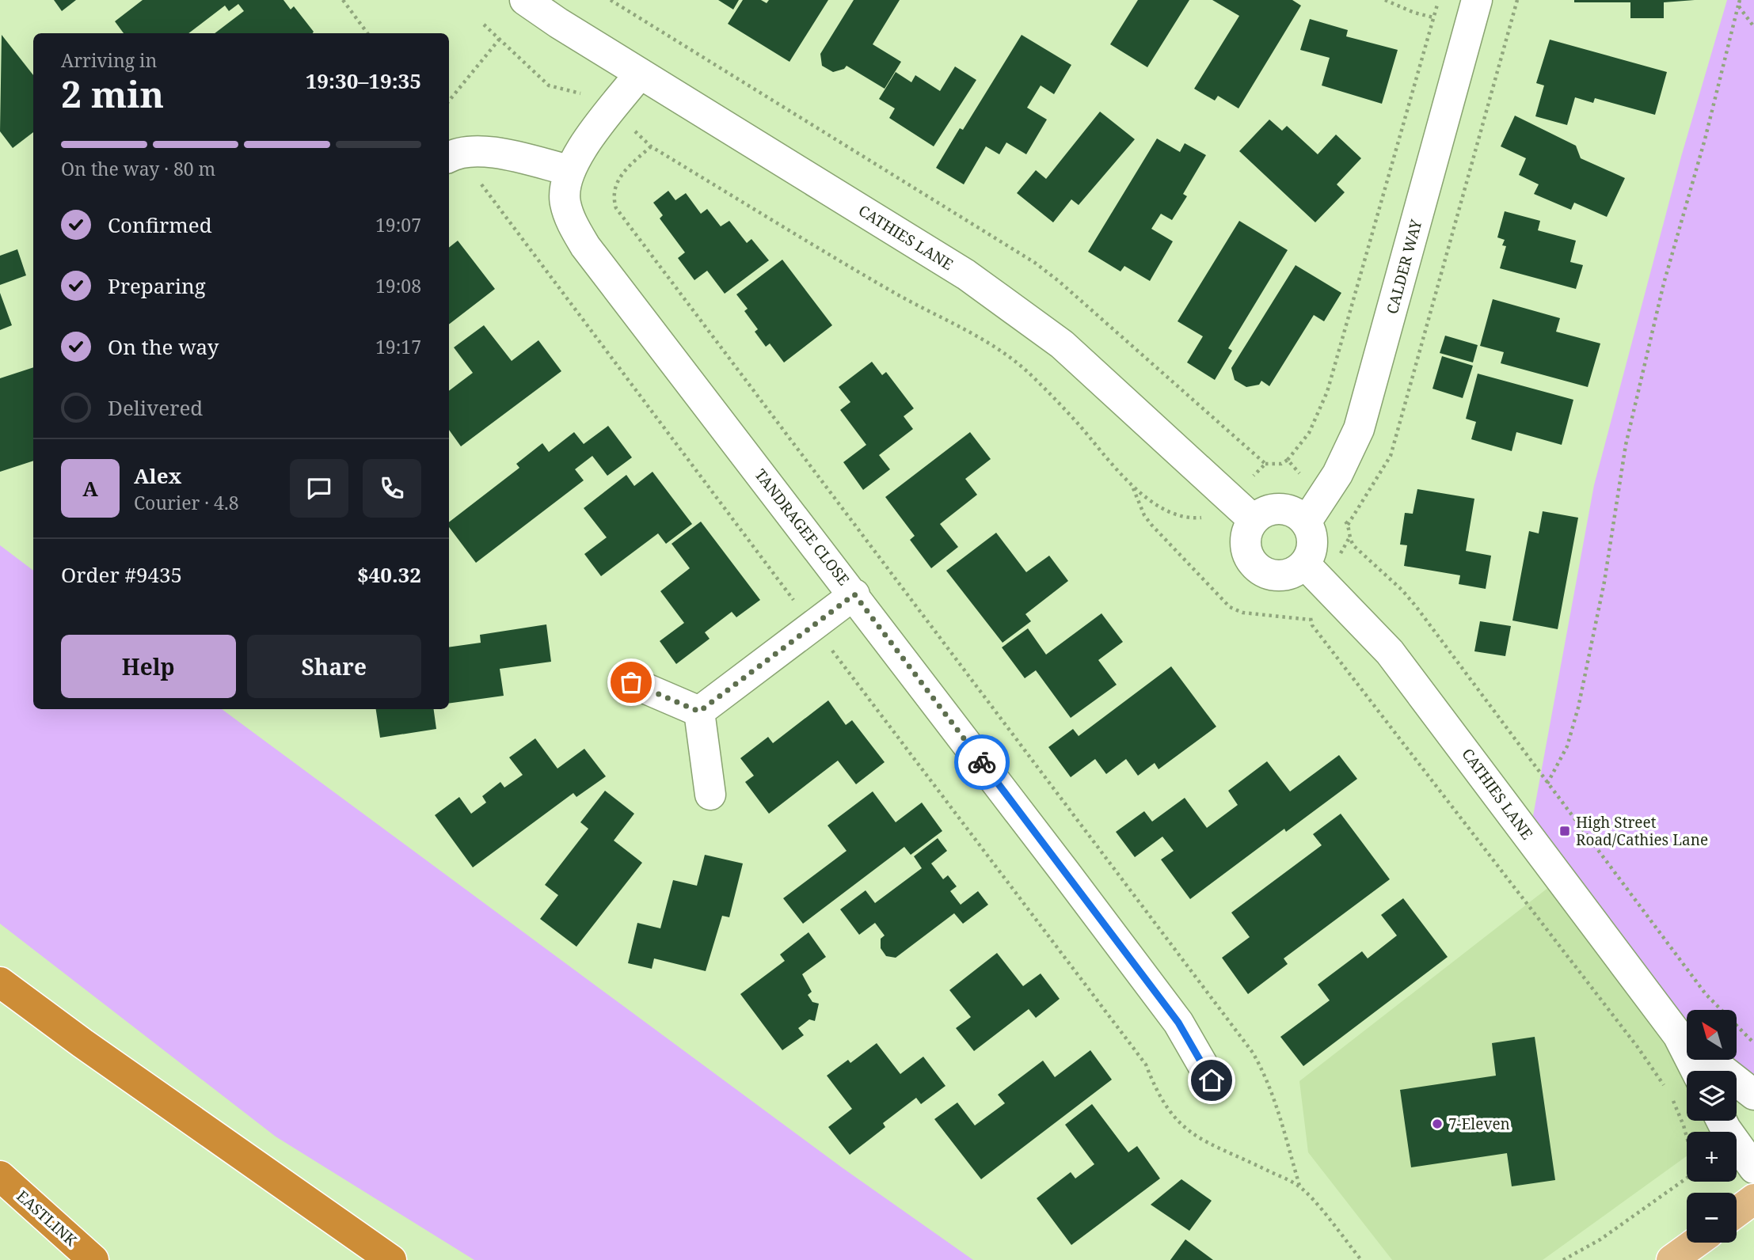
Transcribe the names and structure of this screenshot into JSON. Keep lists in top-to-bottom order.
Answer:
{
  "streets": {
    "highway": ["EASTLINK"],
    "street": ["CATHIES LANE", "CALDER WAY", "TANDRAGEE CLOSE"]
  },
  "crossings": [
    ["CATHIES LANE", "CALDER WAY"],
    ["CATHIES LANE", "TANDRAGEE CLOSE"]
  ],
  "places": {
    "transit": ["High Street Road/Cathies Lane"],
    "other": ["7-Eleven"]
  },
  "north": "top left",
  "page": {
    "heading": ["2 min", "Arriving in", "19:30–19:35"],
    "panel": [
      "Alex",
      "Courier · 4.8",
      "Order #9435",
      "$40.32"
    ],
    "bar": "On the way · 80 m",
    "list": [
      ["Confirmed", "19:07"],
      ["Preparing", "19:08"],
      ["On the way", "19:17"],
      "Delivered"
    ],
    "round": "A",
    "buttons": ["Help", "Share"],
    "map_buttons": ["+", "−"]
  }
}
